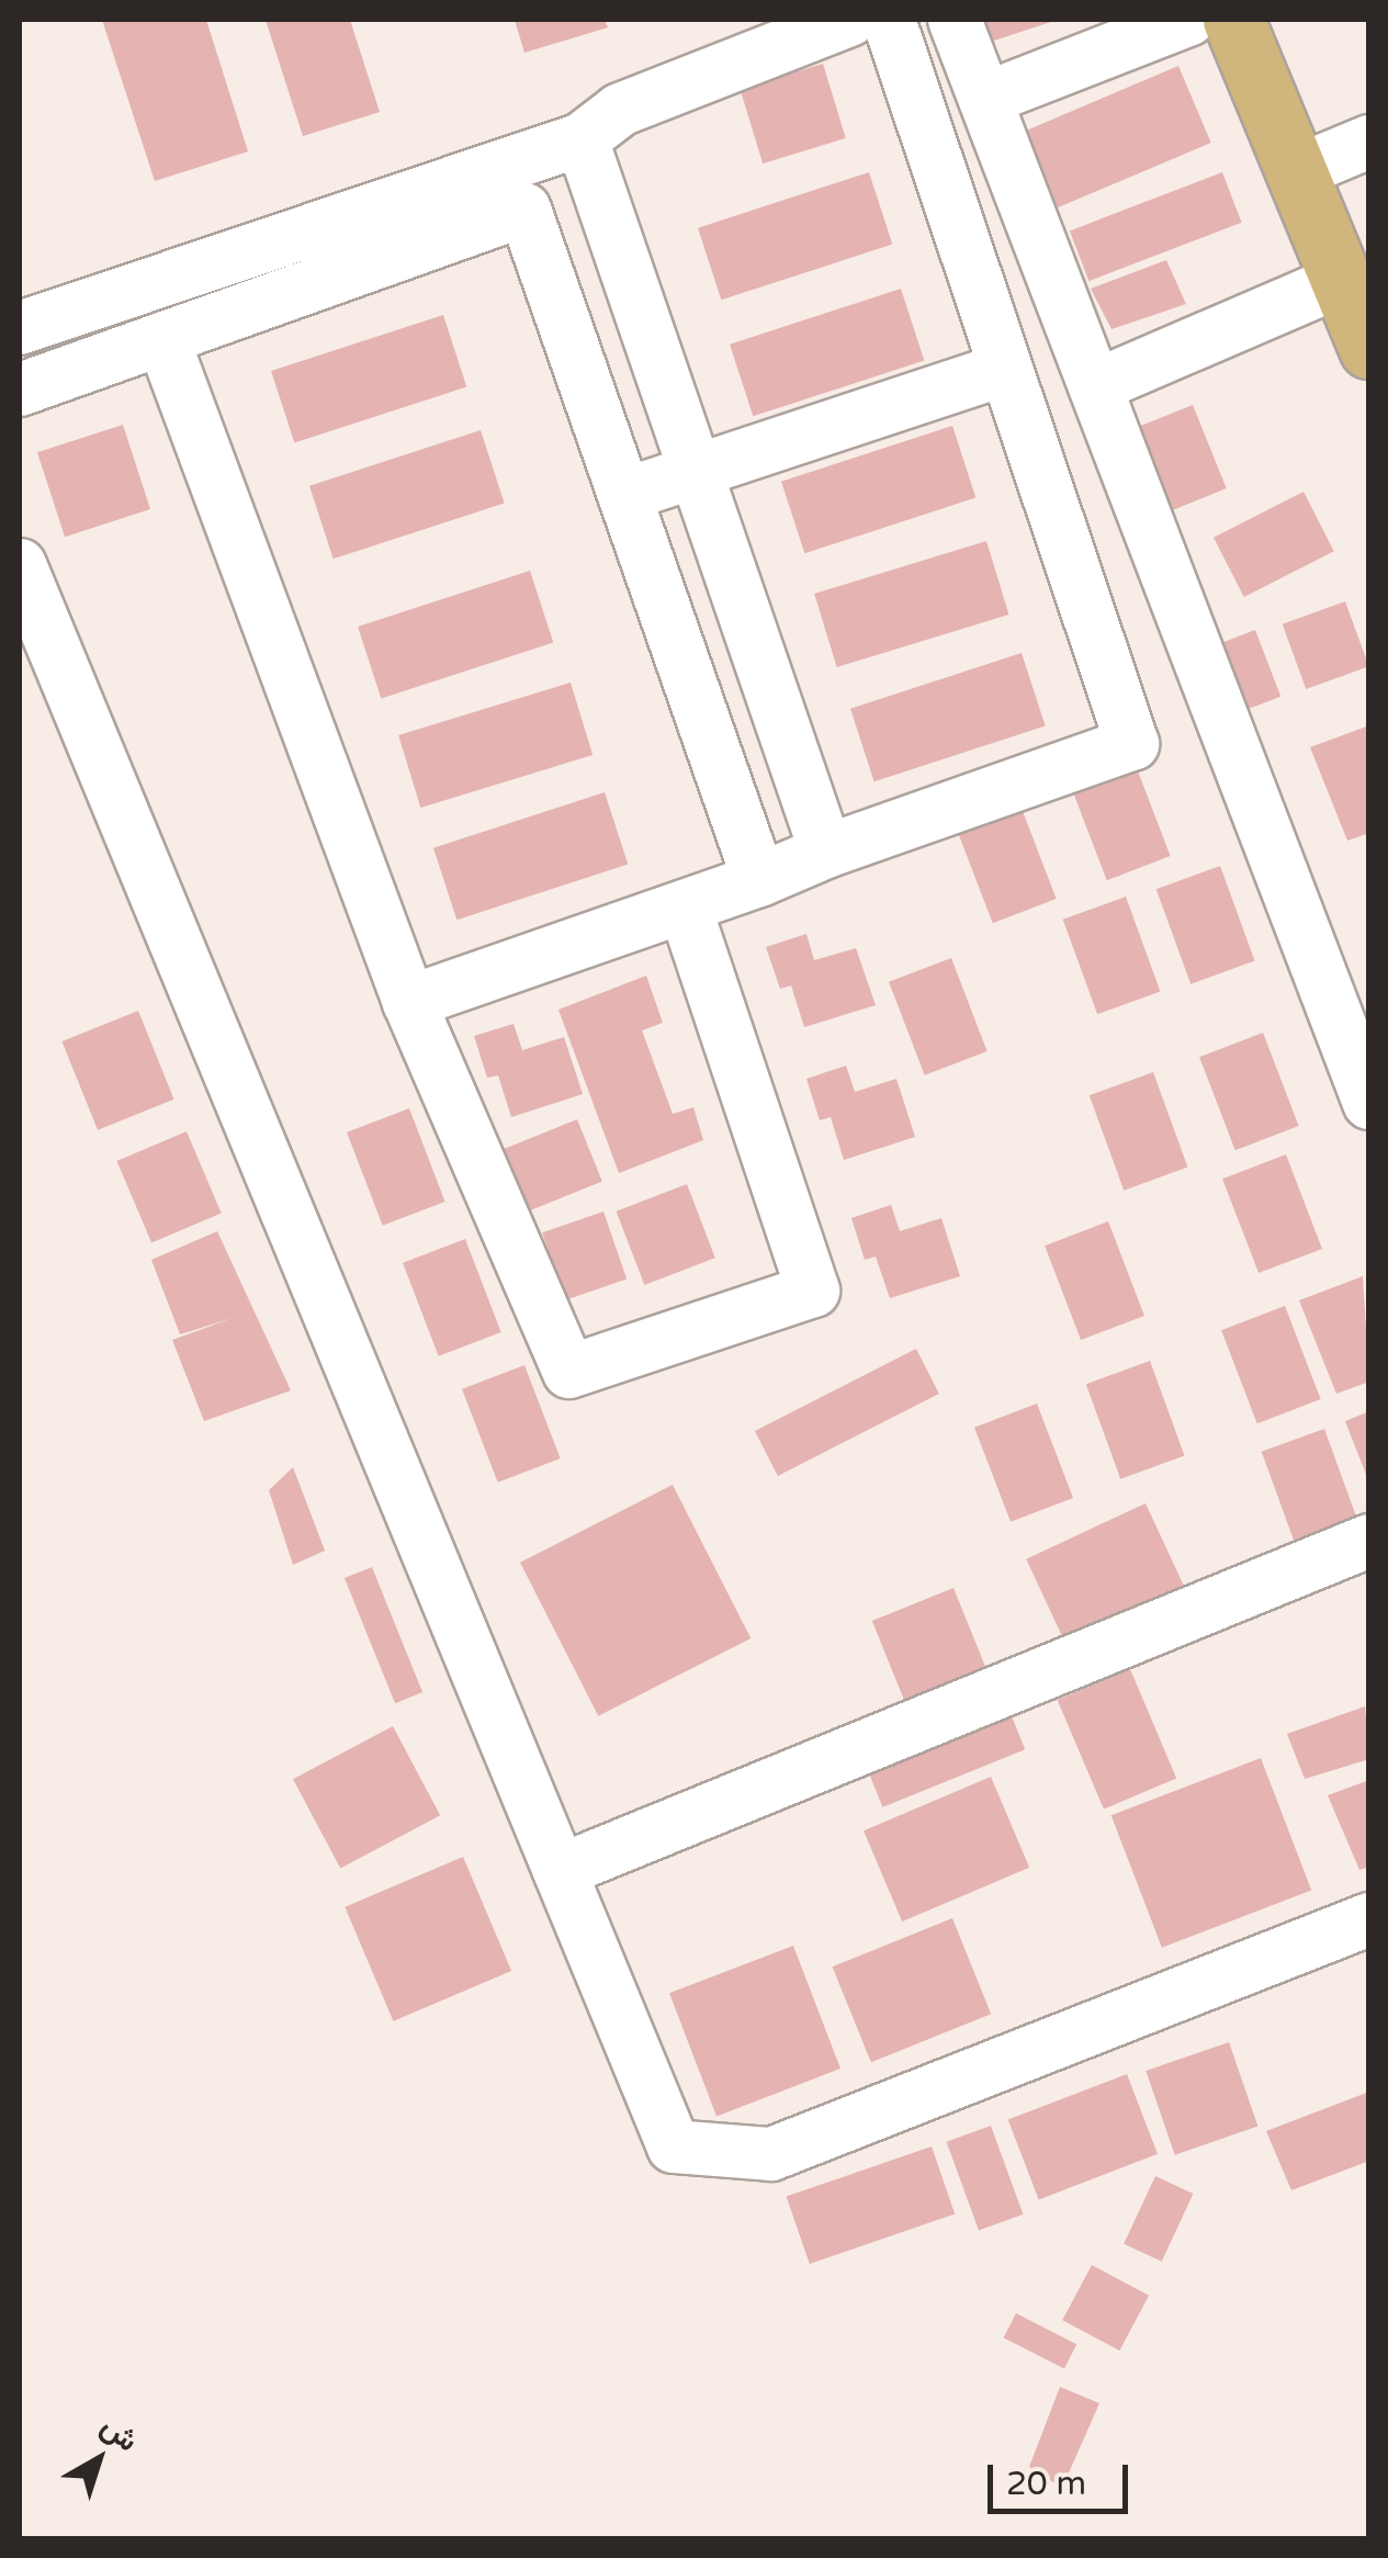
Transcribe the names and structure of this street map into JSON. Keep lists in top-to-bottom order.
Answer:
{
  "scale_bar": "20 m",
  "north": "top right"
}
